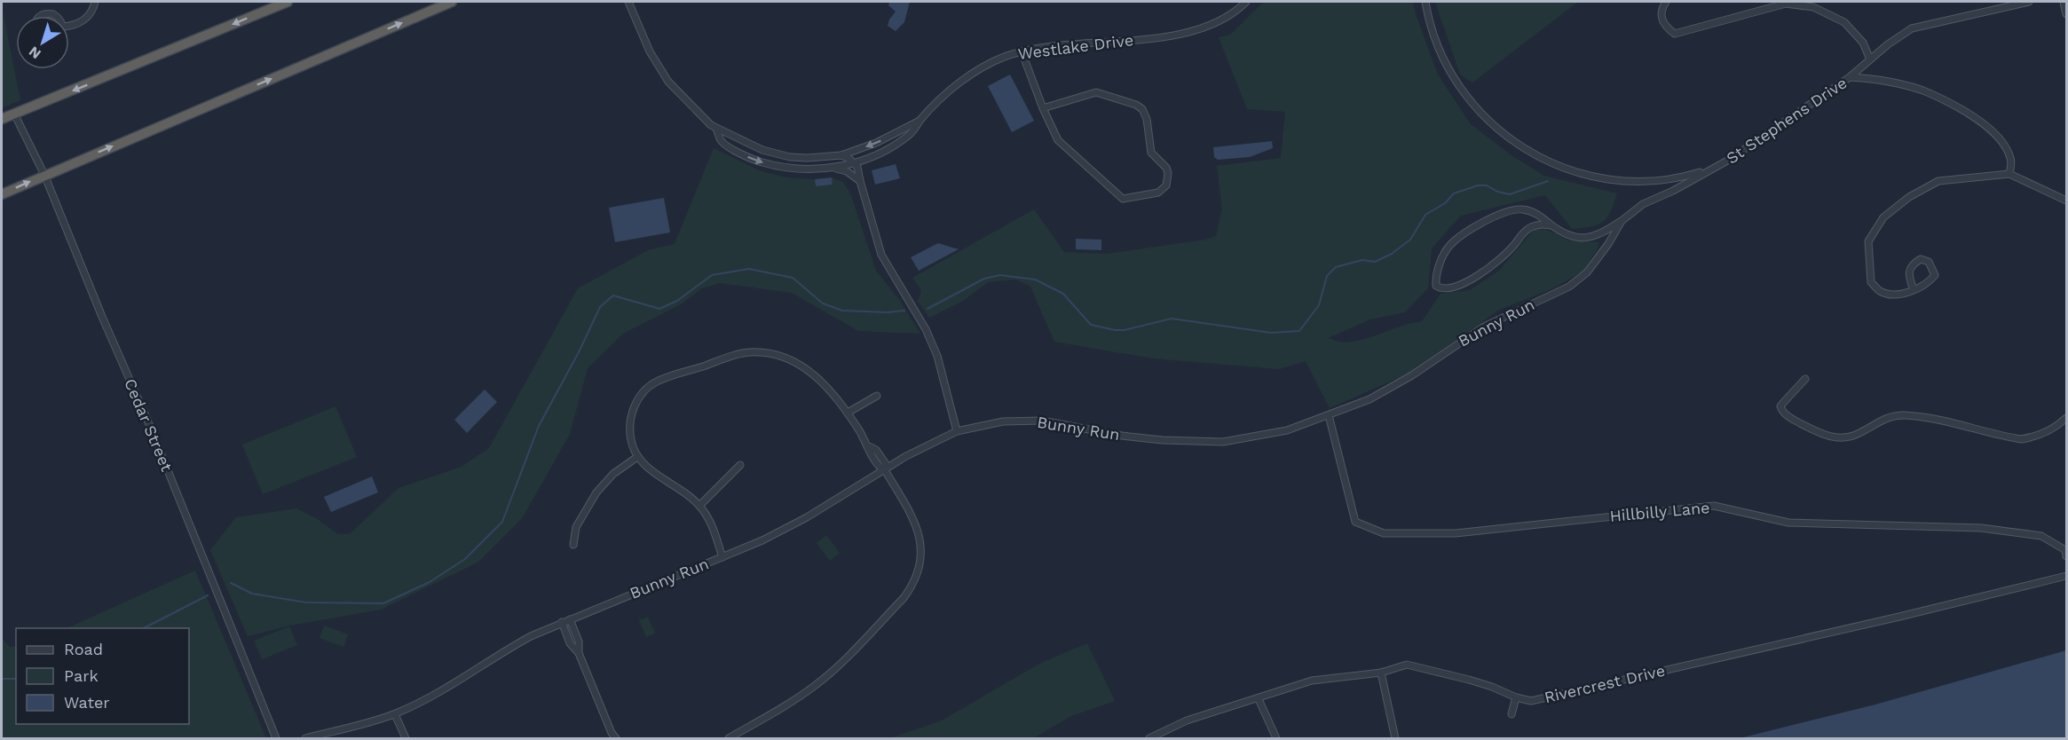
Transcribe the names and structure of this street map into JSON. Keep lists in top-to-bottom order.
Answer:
{
  "streets": {
    "street": [
      "Westlake Drive",
      "St Stephens Drive",
      "Bunny Run",
      "Cedar Street",
      "Hillbilly Lane",
      "Rivercrest Drive"
    ]
  },
  "crossings": [
    ["St Stephens Drive", "Bunny Run"],
    ["Bunny Run", "Hillbilly Lane"]
  ],
  "legend": ["Road", "Park", "Water"],
  "north": "bottom left"
}
